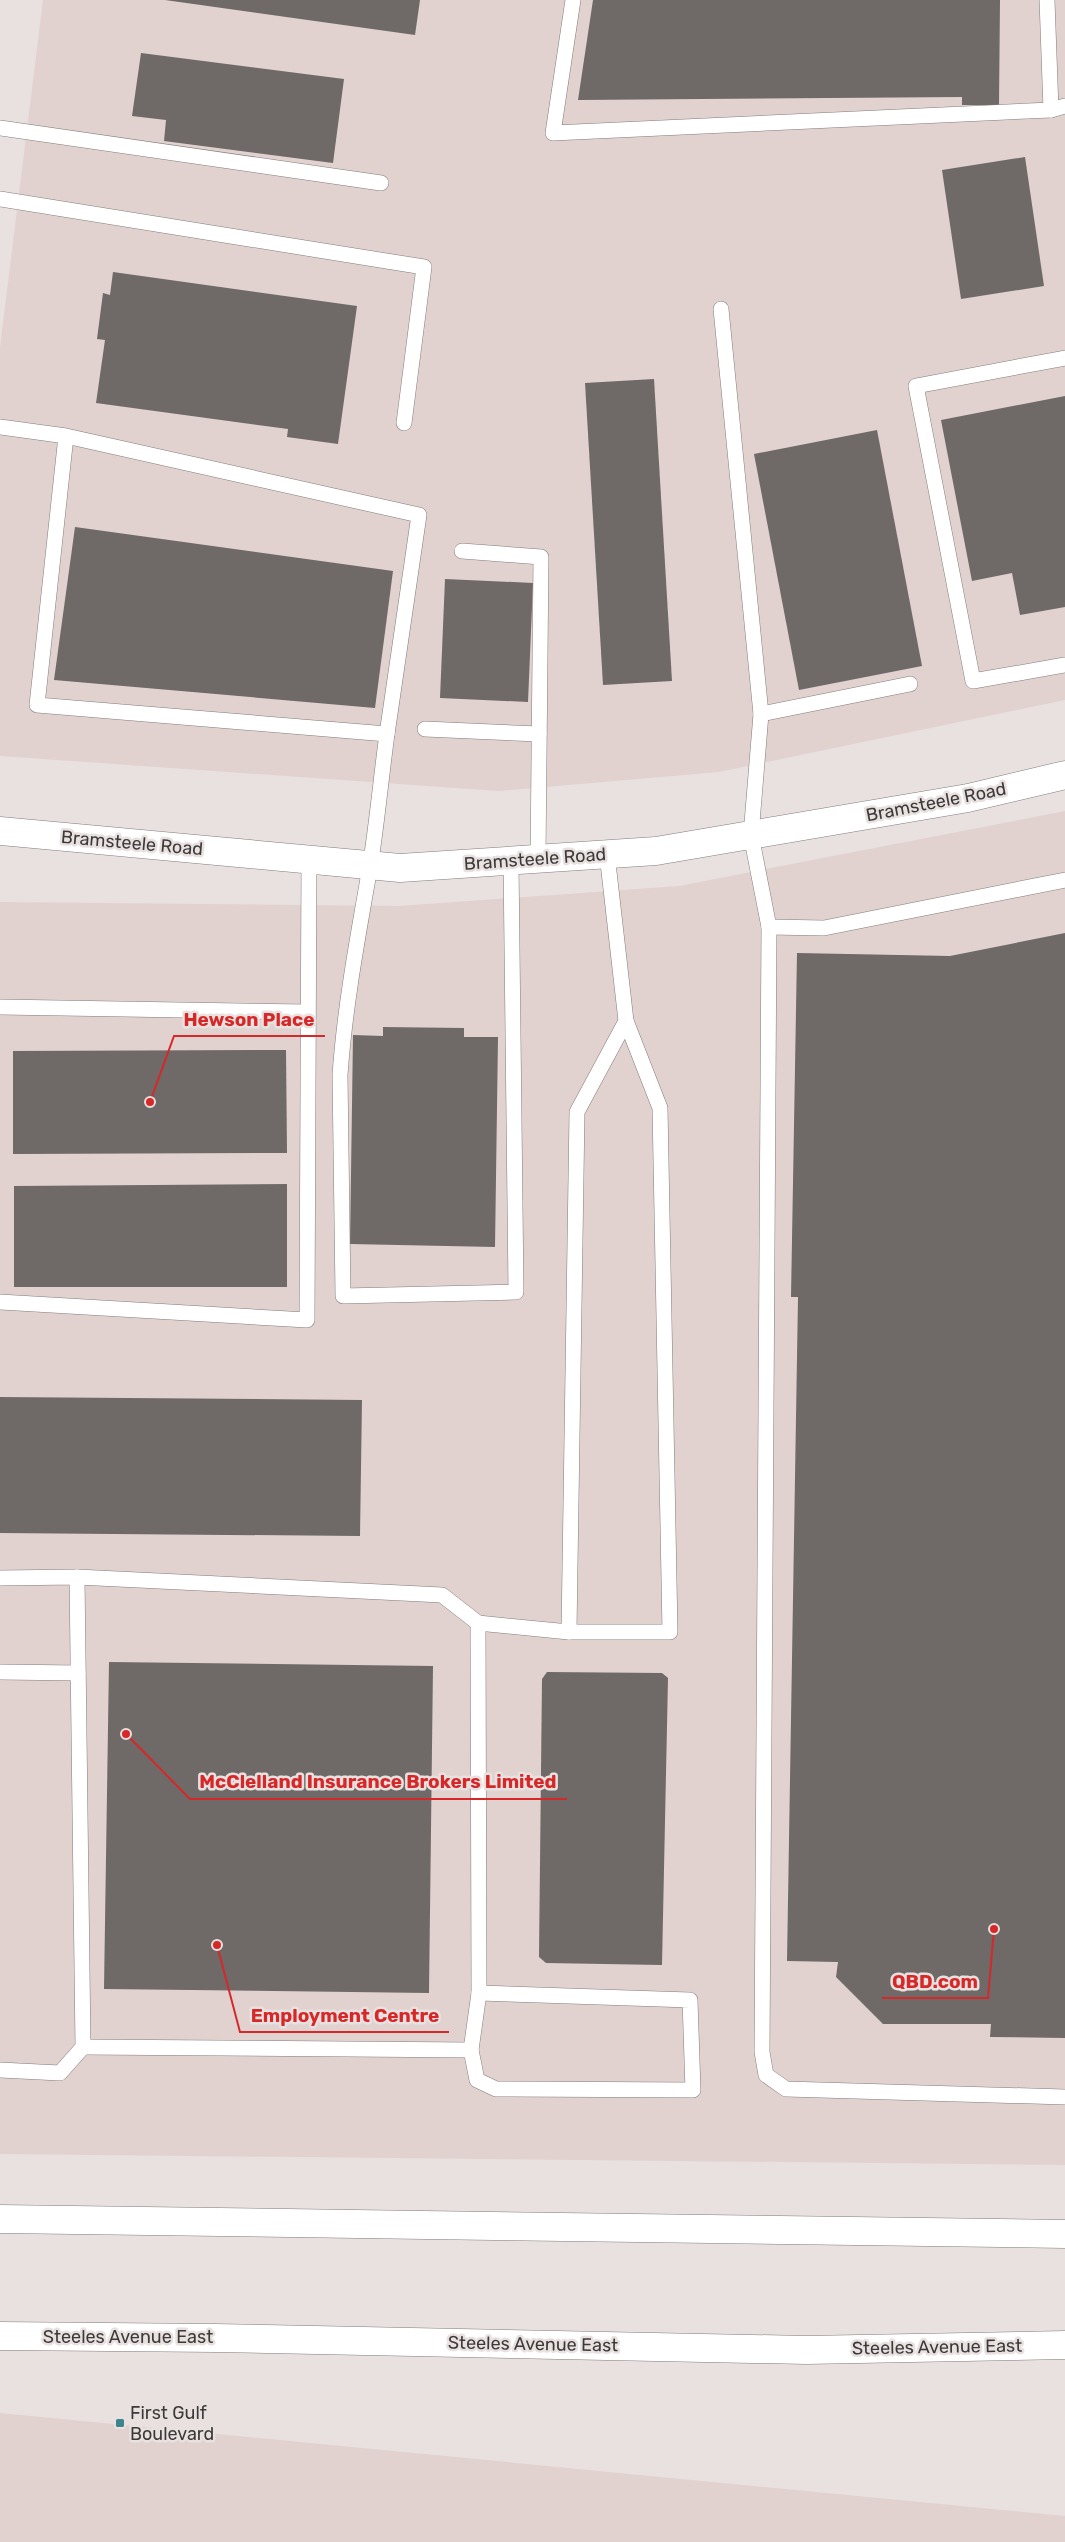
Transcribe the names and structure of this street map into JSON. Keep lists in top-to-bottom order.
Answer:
{
  "streets": {
    "main road": ["Bramsteele Road", "Steeles Avenue East"]
  },
  "places": {
    "other": [
      "Hewson Place",
      "McClelland Insurance Brokers Limited",
      "QBD.com",
      "Employment Centre"
    ],
    "transit": ["First Gulf Boulevard"]
  }
}
